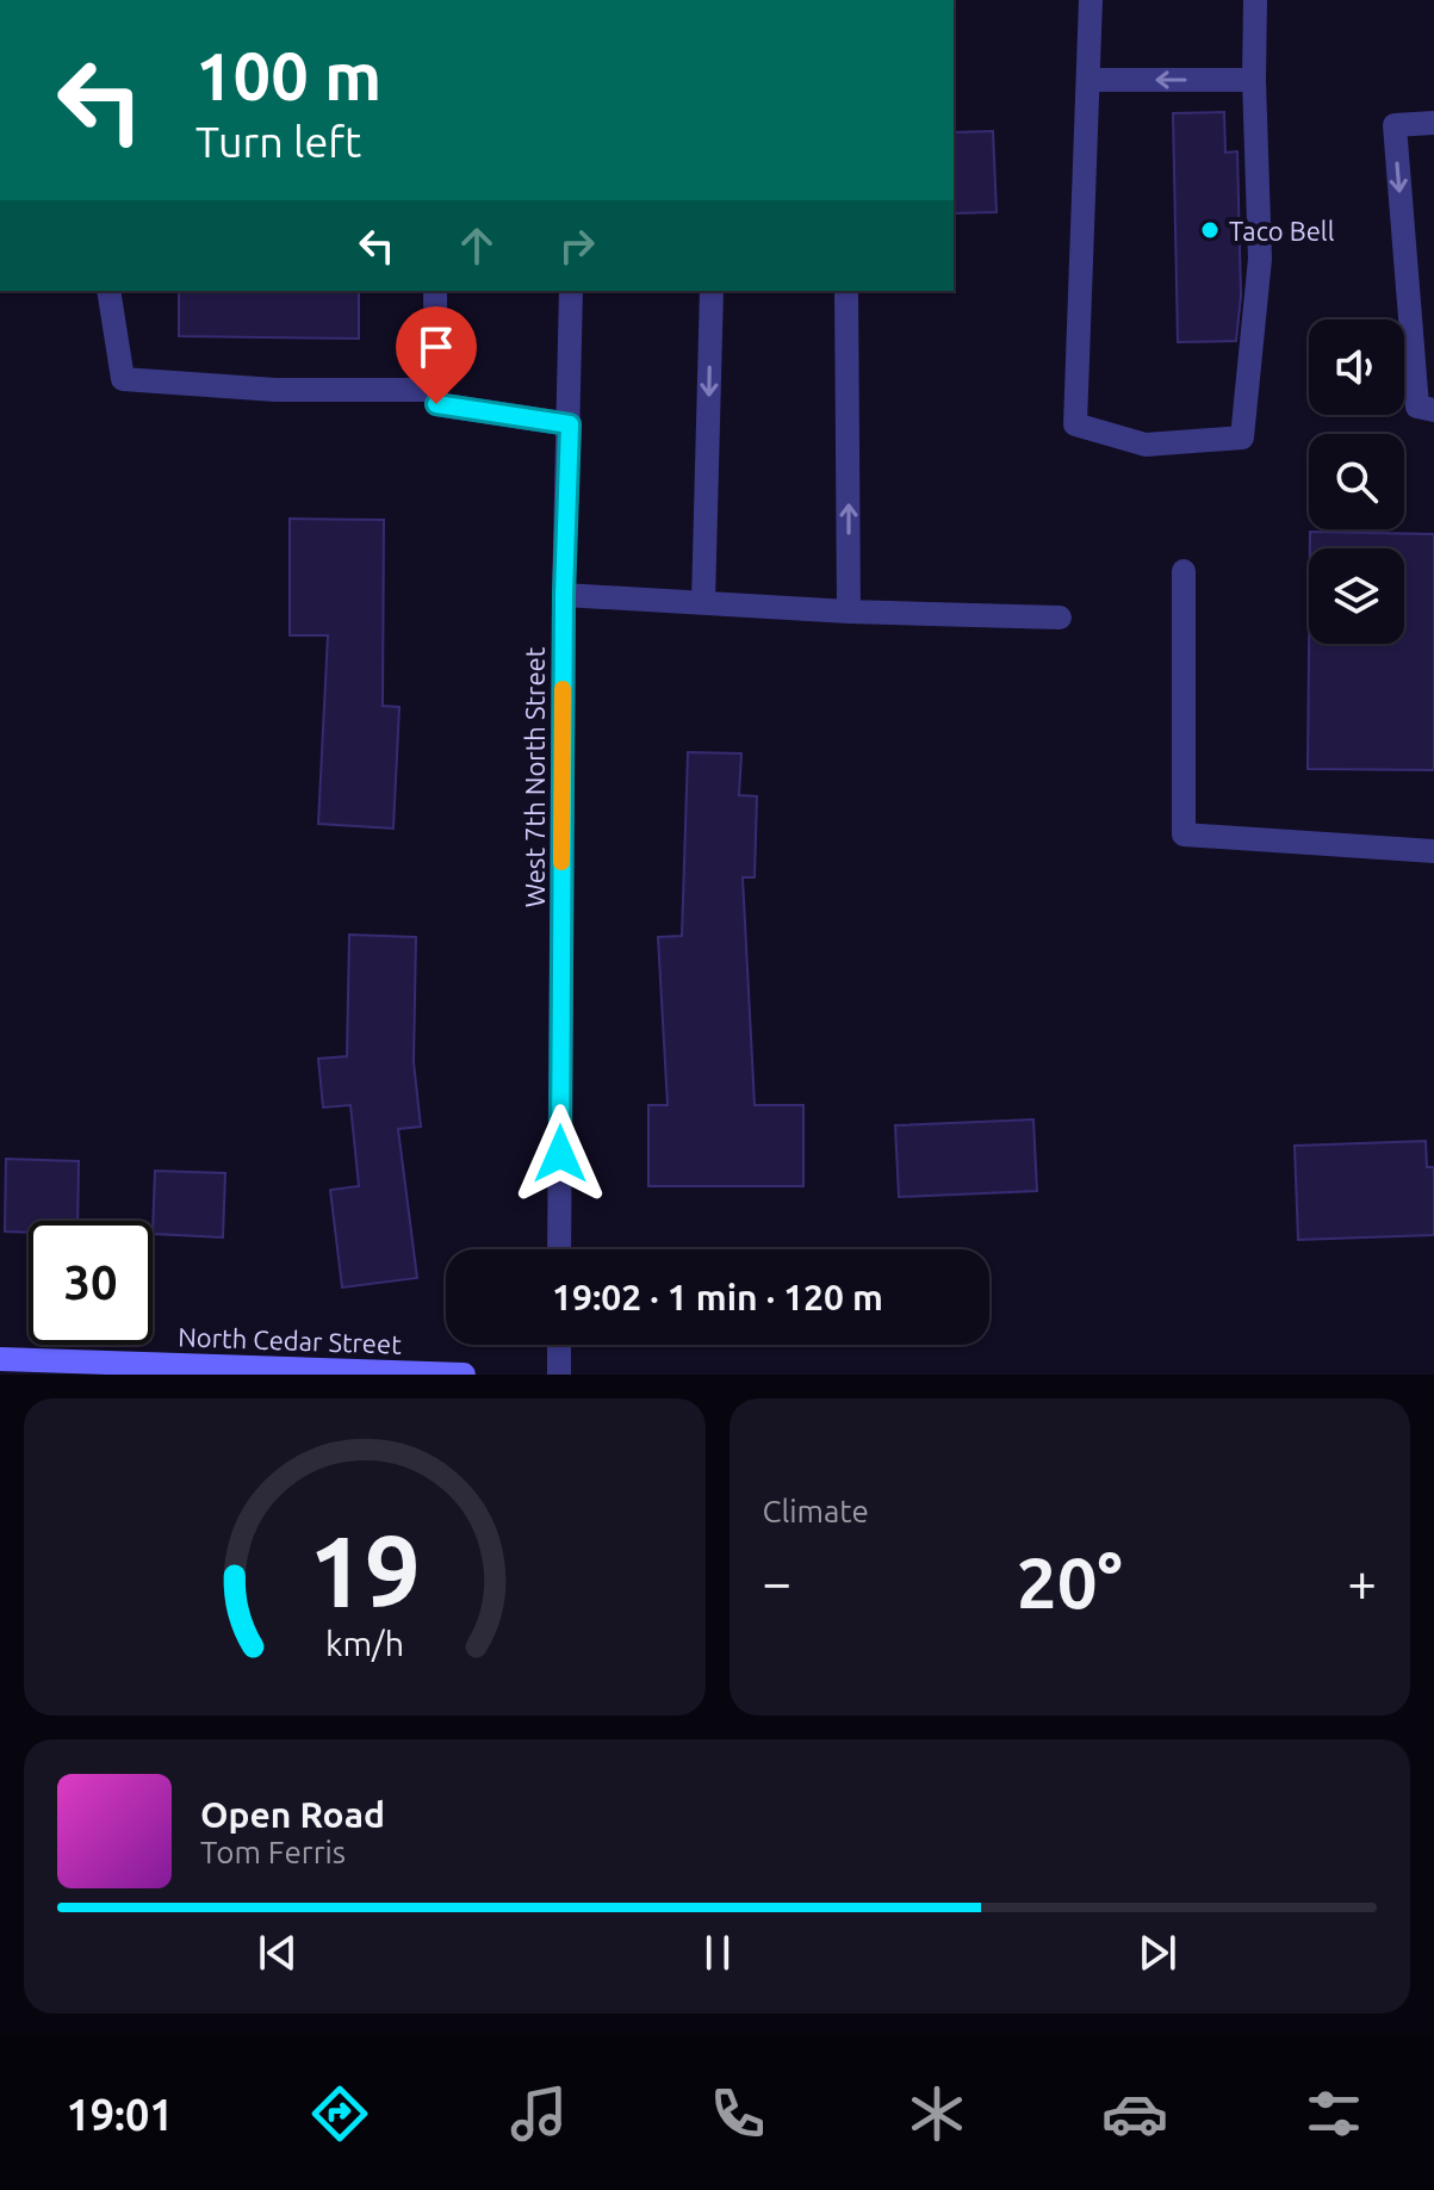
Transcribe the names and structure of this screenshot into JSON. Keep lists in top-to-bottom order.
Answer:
{
  "streets": {
    "street": ["West 7th North Street", "North Cedar Street"]
  },
  "places": ["Taco Bell"],
  "page": {
    "turn": ["100 m", "Turn left"],
    "limit": "30",
    "trip": "19:02 · 1 min · 120 m",
    "tile": "Climate",
    "heat": ["−", "20°", "+"],
    "song": ["Open Road", "Tom Ferris"],
    "tabs": "19:01",
    "gauge": ["19", "km/h"]
  }
}
